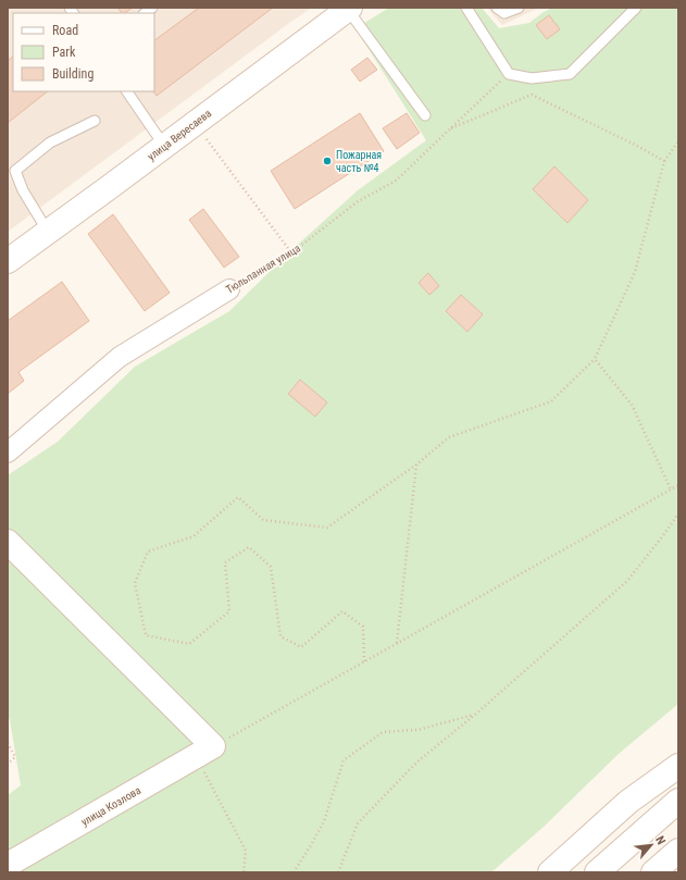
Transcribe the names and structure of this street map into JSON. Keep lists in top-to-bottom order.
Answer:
{
  "streets": {
    "street": ["улица Вересаева", "Тюльпанная улица", "улица Козлова"]
  },
  "places": ["Пожарная часть №4"],
  "legend": ["Road", "Park", "Building"],
  "north": "top right"
}
